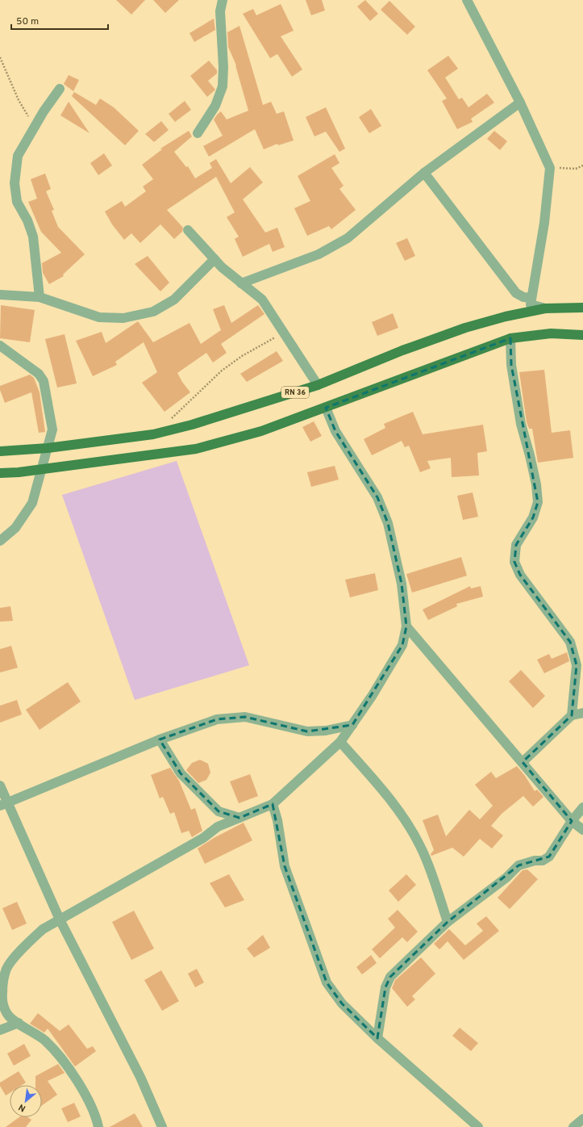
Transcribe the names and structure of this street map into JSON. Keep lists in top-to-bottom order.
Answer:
{
  "streets": {
    "main road": ["RN 36"]
  },
  "scale_bar": "50 m",
  "north": "bottom left"
}
